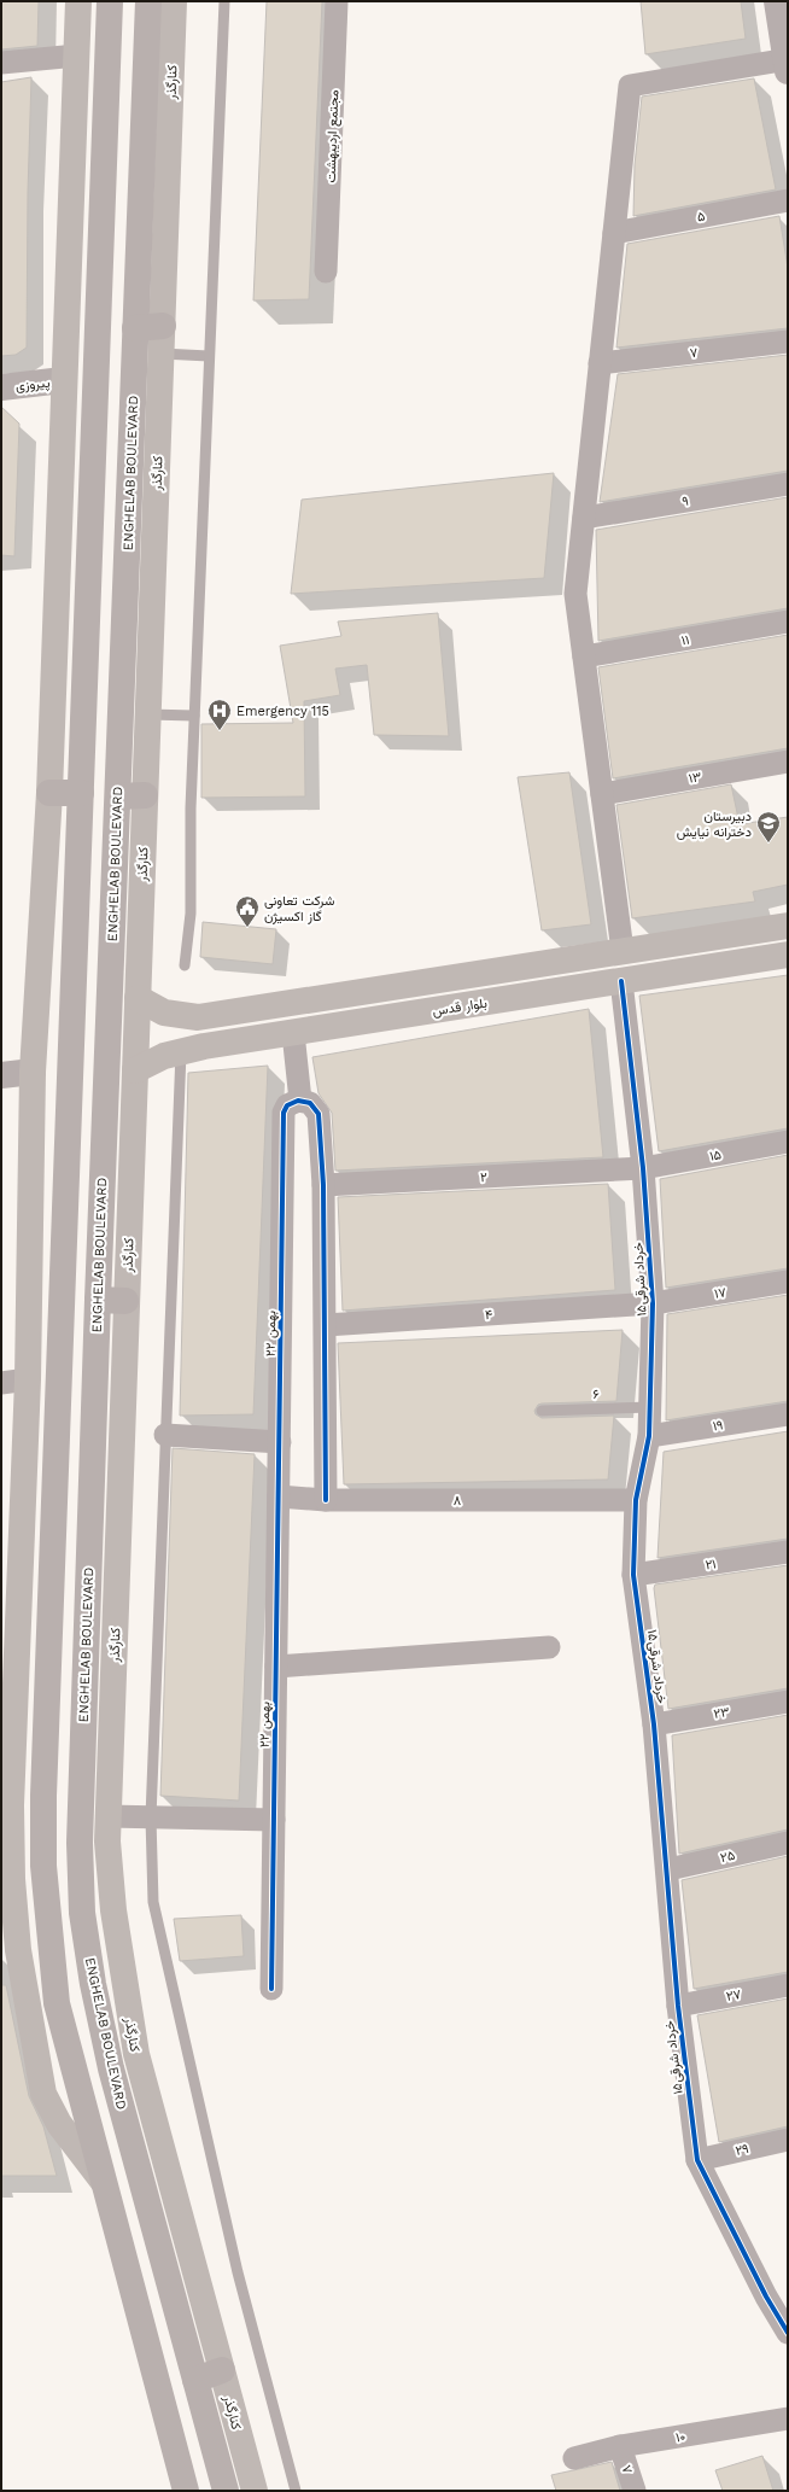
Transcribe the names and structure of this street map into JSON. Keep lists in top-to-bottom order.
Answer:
{
  "streets": {
    "main road": ["کنارگذر", "ENGHELAB BOULEVARD", "بلوار قدس"],
    "street": [
      "مجتمع اردیبهشت",
      "۵",
      "۷",
      "پیروزی",
      "۹",
      "۱۱",
      "۱۳",
      "۱۵",
      "۲",
      "۱۵خرداد شرقی",
      "۱۷",
      "۴",
      "۲۲ بهمن",
      "۱۹",
      "۸",
      "۲۱",
      "۲۳",
      "۲۵",
      "۲۷",
      "۲۹",
      "۱۰"
    ],
    "lane": ["۶"]
  },
  "crossings": [
    ["کنارگذر", "بلوار قدس"],
    ["۷", "۱۰"],
    ["بلوار قدس", "۱۵خرداد شرقی"],
    ["۱۵", "۲"],
    ["۱۵", "۱۵خرداد شرقی"],
    ["۲", "۱۵خرداد شرقی"],
    ["۱۵خرداد شرقی", "۱۷"],
    ["۱۵خرداد شرقی", "۴"],
    ["۱۵خرداد شرقی", "۶"],
    ["۱۵خرداد شرقی", "۱۹"],
    ["۱۵خرداد شرقی", "۸"],
    ["۱۵خرداد شرقی", "۲۱"],
    ["۱۵خرداد شرقی", "۲۳"],
    ["۱۵خرداد شرقی", "۲۵"],
    ["۱۵خرداد شرقی", "۲۷"],
    ["۱۵خرداد شرقی", "۲۹"],
    ["۱۷", "۴"],
    ["۲۲ بهمن", "۸"]
  ],
  "places": {
    "hospital": ["Emergency 115"],
    "school or university": ["دبیرستان دخترانه نیایش"],
    "public building": ["شرکت تعاونی گاز اکسیژن"]
  }
}
